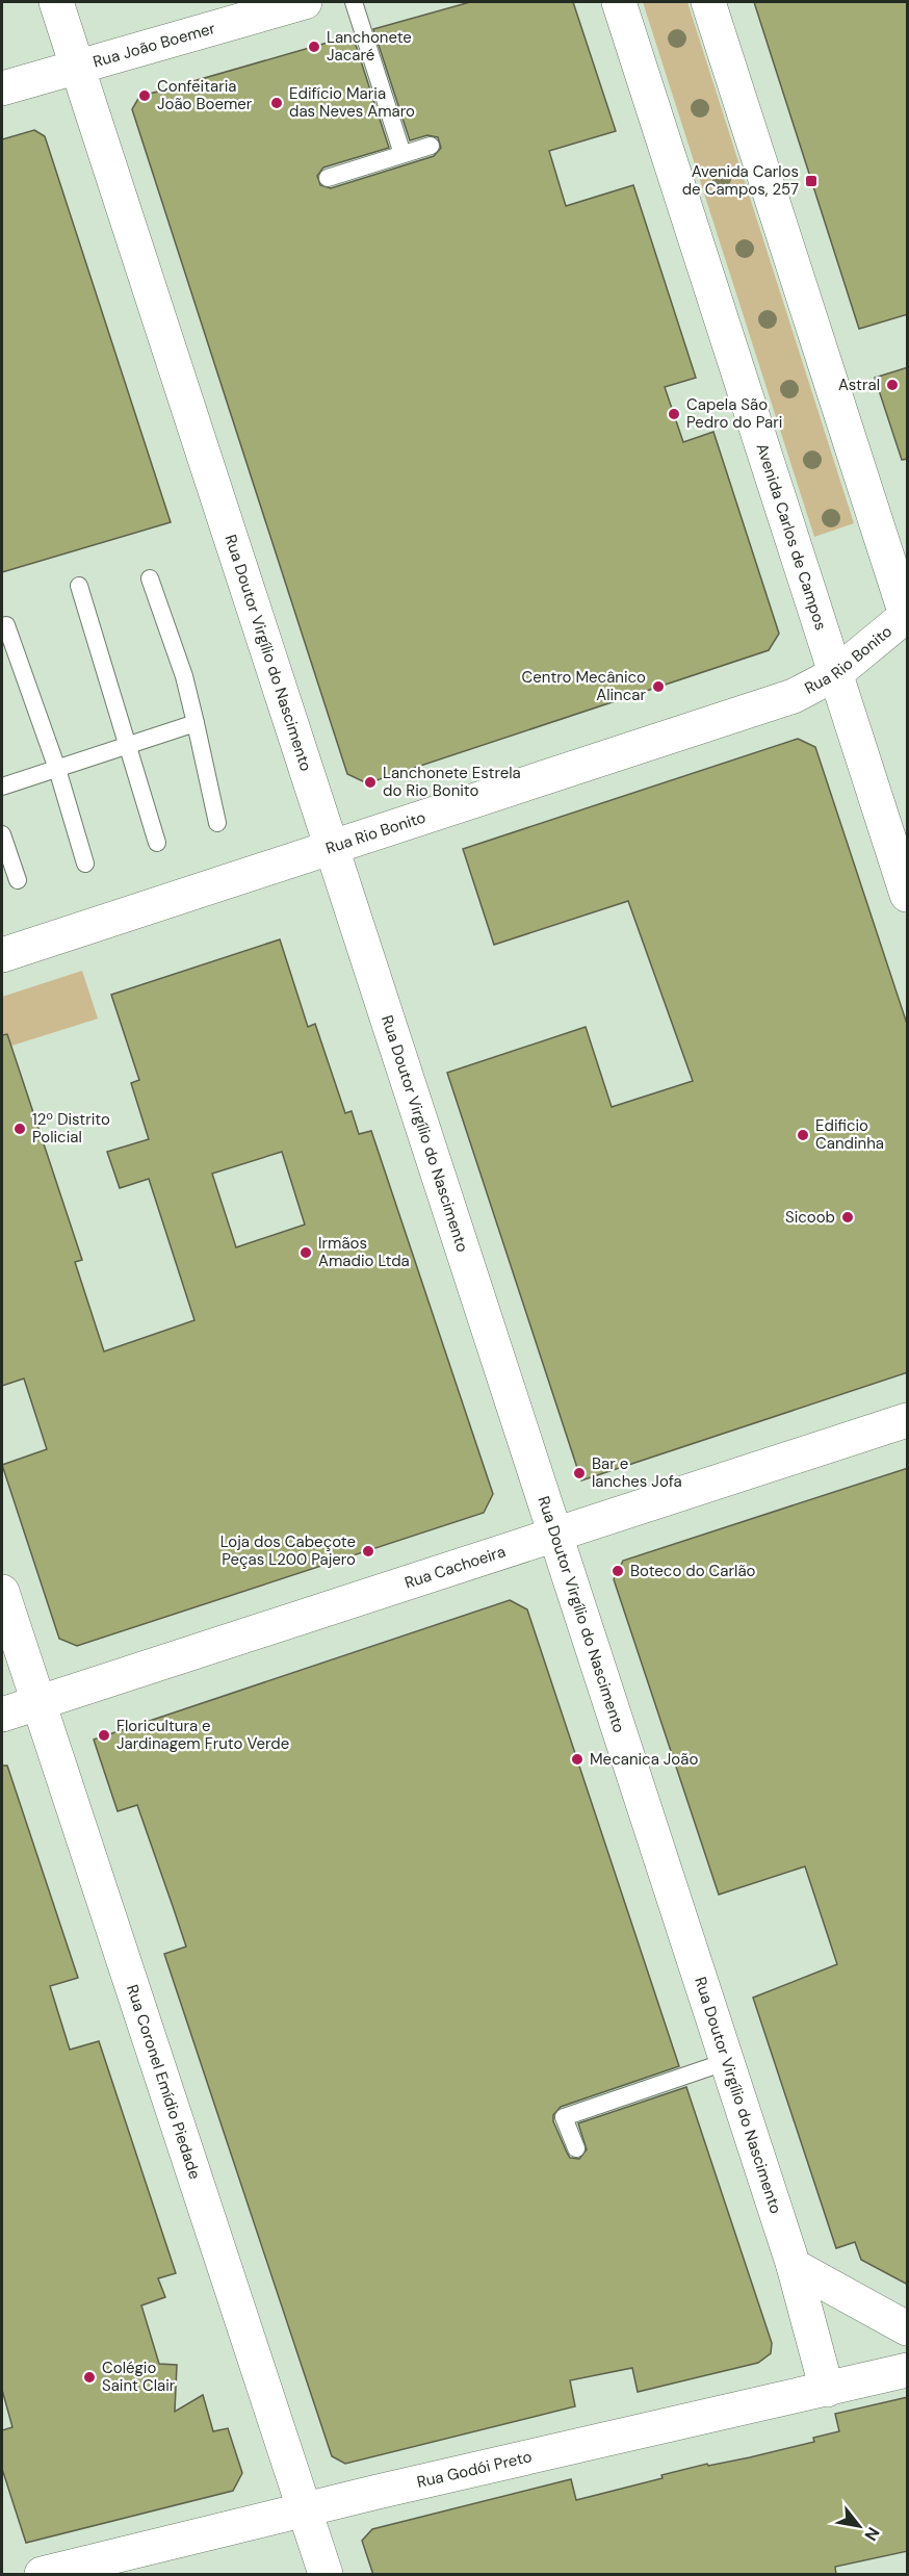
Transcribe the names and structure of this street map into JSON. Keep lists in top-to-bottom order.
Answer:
{
  "streets": {
    "street": [
      "Rua João Boemer",
      "Avenida Carlos de Campos",
      "Rua Doutor Virgílio do Nascimento",
      "Rua Rio Bonito",
      "Rua Cachoeira",
      "Rua Coronel Emídio Piedade",
      "Rua Godói Preto"
    ]
  },
  "crossings": [
    ["Rua João Boemer", "Rua Doutor Virgílio do Nascimento"],
    ["Avenida Carlos de Campos", "Rua Rio Bonito"],
    ["Rua Doutor Virgílio do Nascimento", "Rua Rio Bonito"],
    ["Rua Doutor Virgílio do Nascimento", "Rua Cachoeira"],
    ["Rua Doutor Virgílio do Nascimento", "Rua Godói Preto"],
    ["Rua Cachoeira", "Rua Coronel Emídio Piedade"],
    ["Rua Coronel Emídio Piedade", "Rua Godói Preto"]
  ],
  "places": {
    "other": [
      "Lanchonete Jacaré",
      "Confeitaria João Boemer",
      "Edifício Maria das Neves Amaro",
      "Astral",
      "Capela São Pedro do Pari",
      "Centro Mecânico Alincar",
      "Lanchonete Estrela do Rio Bonito",
      "12º Distrito Policial",
      "Edificio Candinha",
      "Sicoob",
      "Irmãos Amadio Ltda",
      "Bar e lanches Jofa",
      "Loja dos Cabeçote Peças L200 Pajero",
      "Boteco do Carlão",
      "Floricultura e Jardinagem Fruto Verde",
      "Mecanica João",
      "Colégio Saint Clair"
    ],
    "transit": ["Avenida Carlos de Campos, 257"]
  },
  "north": "bottom right"
}
